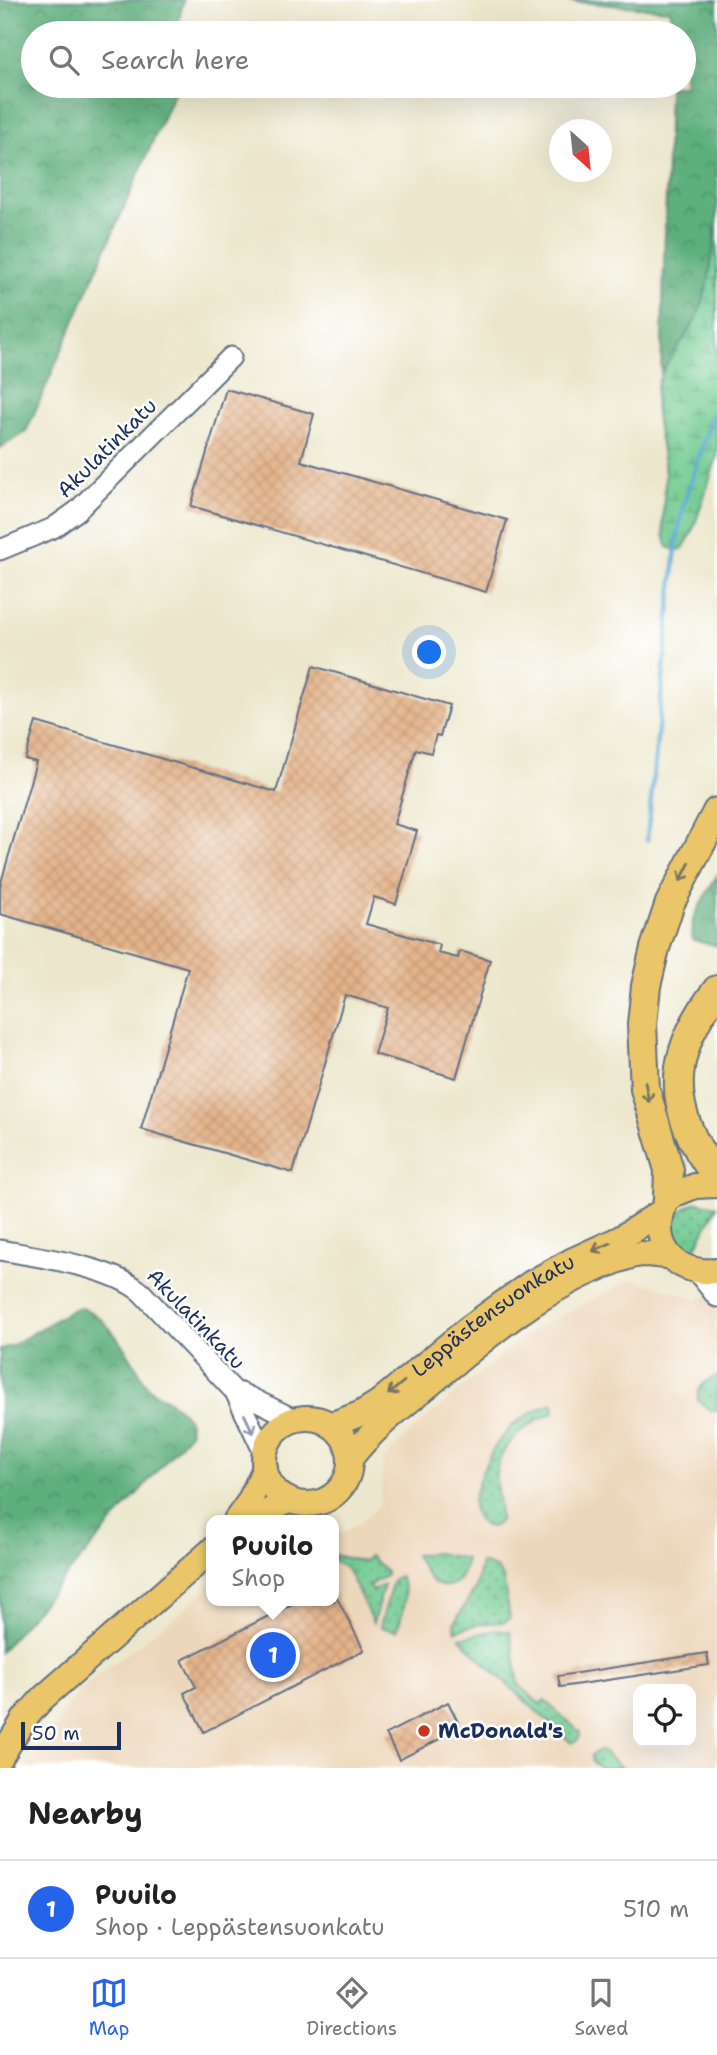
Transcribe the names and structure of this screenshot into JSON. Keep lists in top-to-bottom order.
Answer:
{
  "streets": {
    "main road": ["Leppästensuonkatu"],
    "street": ["Akulatinkatu"]
  },
  "crossings": [
    ["Akulatinkatu", "Leppästensuonkatu"]
  ],
  "places": ["McDonald's"],
  "scale_bar": "50 m",
  "north": "bottom right",
  "page": {
    "search": "Search here",
    "popup": ["Puuilo", "Shop"],
    "pins": "1",
    "scale": "50 m",
    "heading": "Nearby",
    "list": [
      {
        "mark": "1",
        "name": "Puuilo",
        "note": "Shop · Leppästensuonkatu",
        "value": "510 m"
      }
    ],
    "nav": ["Map", "Directions", "Saved"]
  }
}
